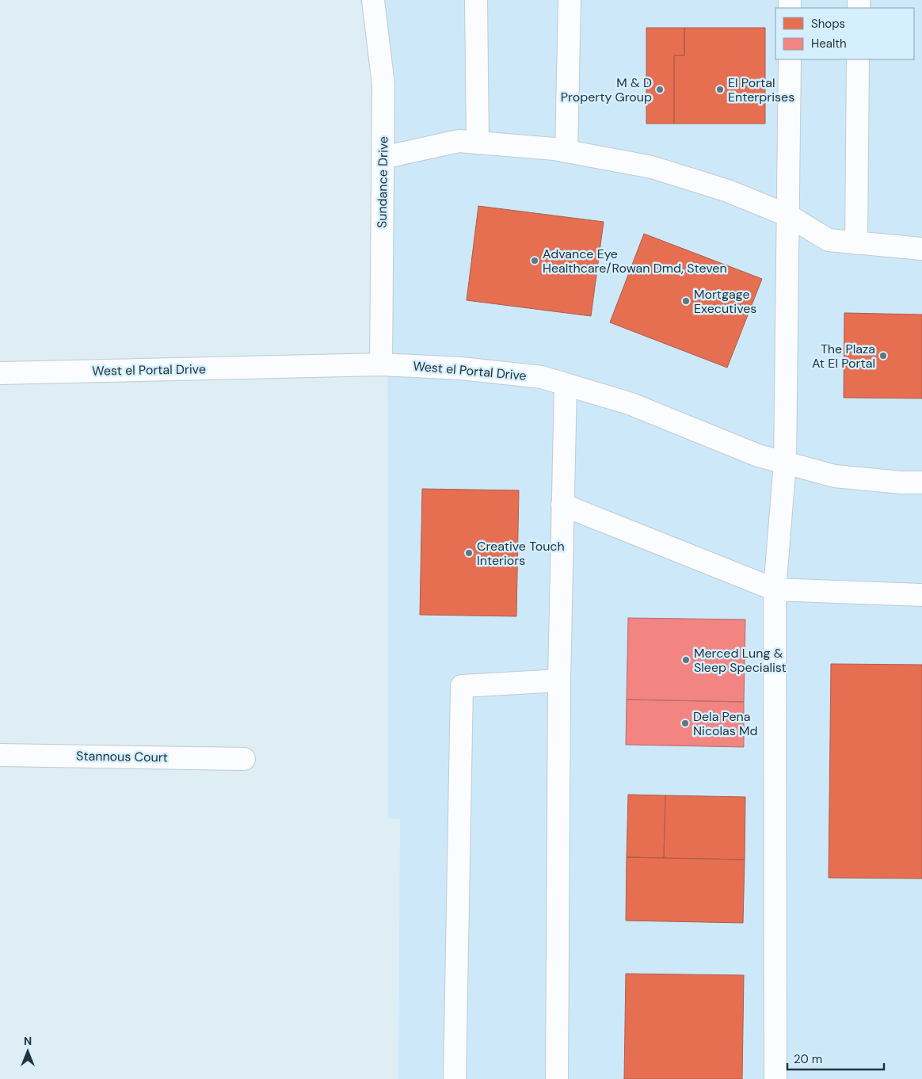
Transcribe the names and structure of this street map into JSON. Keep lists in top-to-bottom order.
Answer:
{
  "streets": {
    "street": ["Sundance Drive", "West el Portal Drive", "Stannous Court"]
  },
  "crossings": [
    ["Sundance Drive", "West el Portal Drive"]
  ],
  "places": [
    "M & D Property Group",
    "El Portal Enterprises",
    "Advance Eye Healthcare/Rowan Dmd, Steven",
    "Mortgage Executives",
    "The Plaza At El Portal",
    "Creative Touch Interiors",
    "Merced Lung & Sleep Specialist",
    "Dela Pena Nicolas Md"
  ],
  "legend": ["Shops", "Health"],
  "scale_bar": "20 m",
  "north": "top"
}
